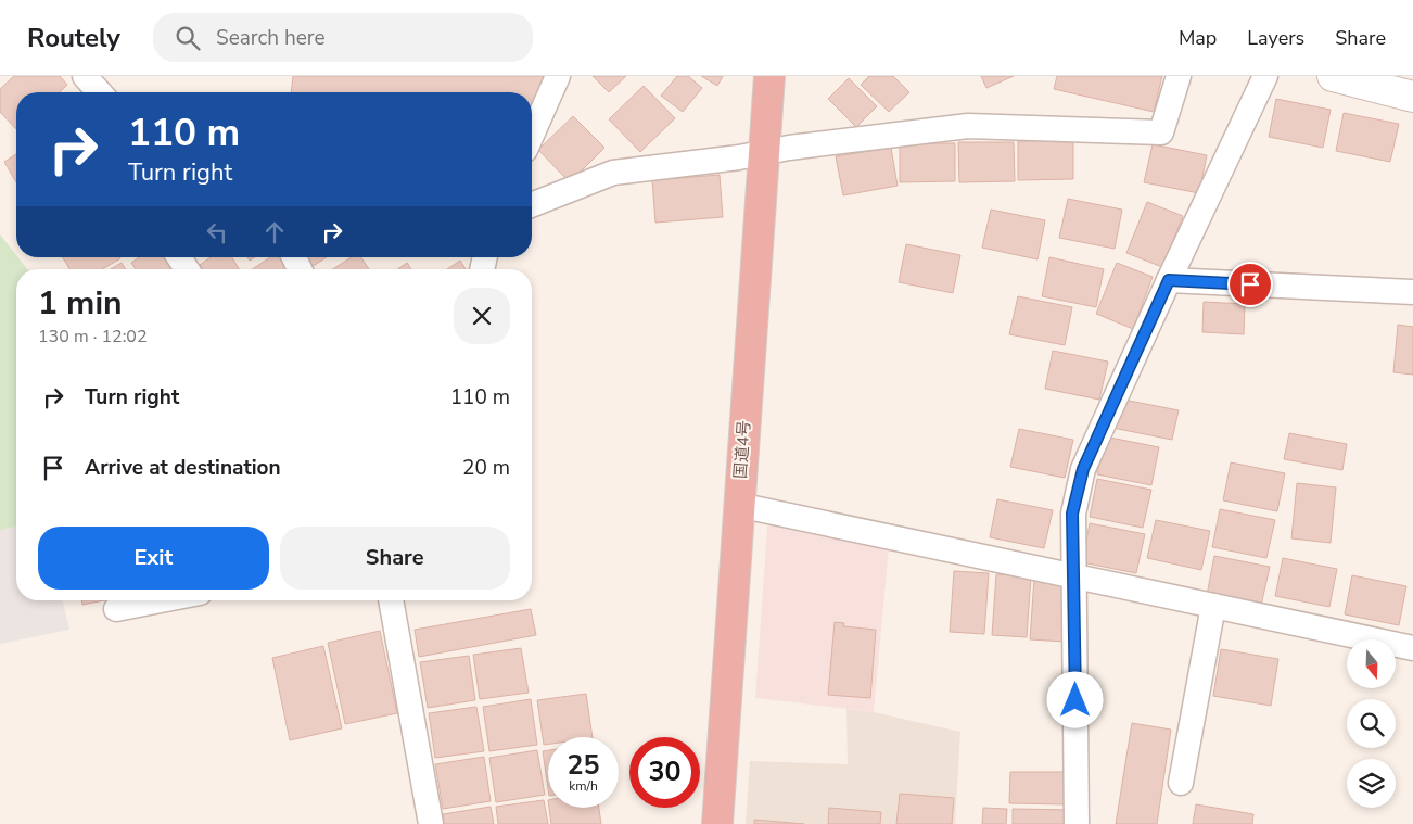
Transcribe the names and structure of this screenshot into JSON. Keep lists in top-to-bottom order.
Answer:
{
  "streets": {
    "highway": ["国道4号"]
  },
  "north": "bottom",
  "page": {
    "header": "Routely",
    "search": "Search here",
    "nav": ["Map", "Layers", "Share"],
    "turn": ["110 m", "Turn right"],
    "heading": ["1 min", "130 m · 12:02"],
    "list": [
      {
        "name": "Turn right",
        "value": "110 m"
      },
      {
        "name": "Arrive at destination",
        "value": "20 m"
      }
    ],
    "buttons": ["Exit", "Share"],
    "speed": "25 km/h",
    "limit": "30"
  }
}
